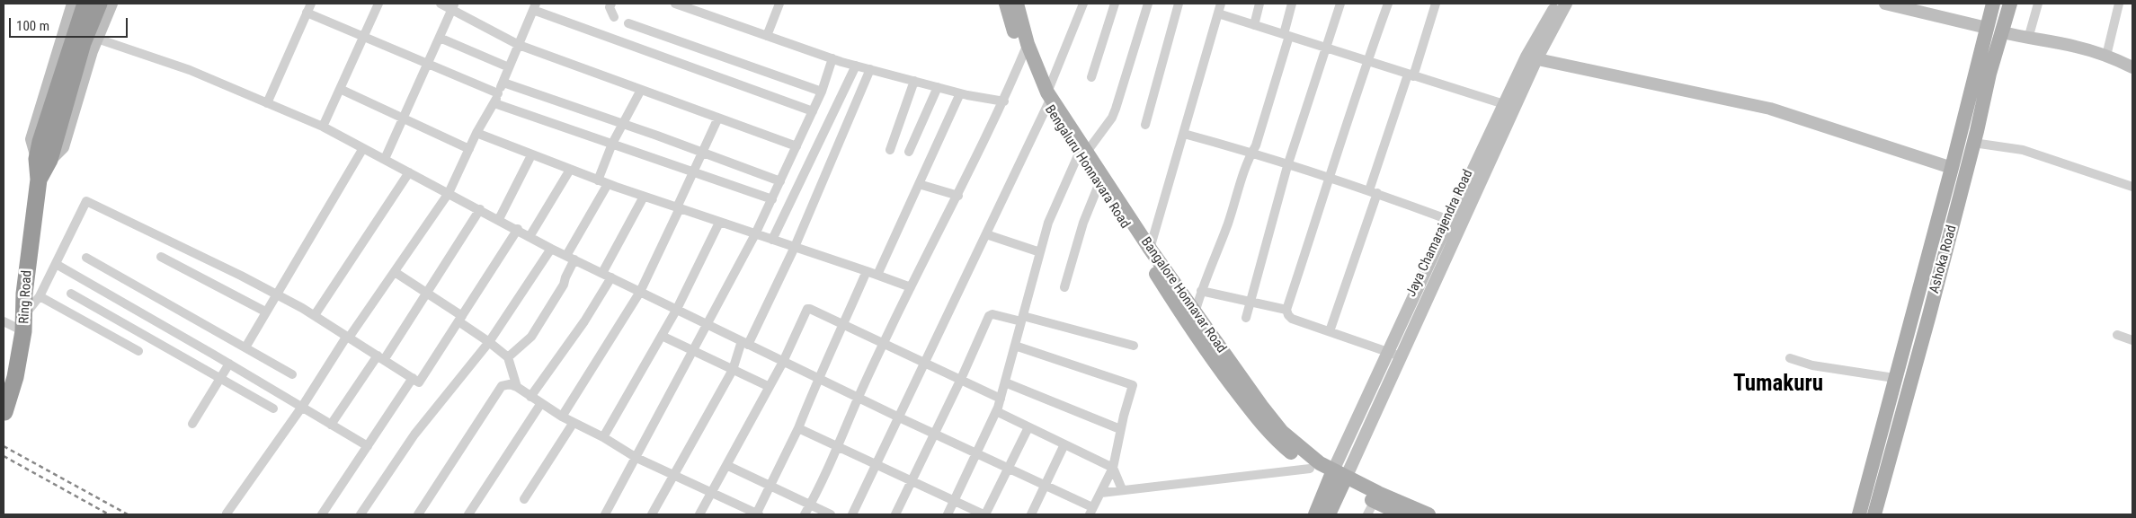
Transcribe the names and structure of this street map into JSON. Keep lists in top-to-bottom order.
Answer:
{
  "streets": {
    "highway": ["Ring Road"],
    "main road": [
      "Bengaluru Honnavara Road",
      "Jaya Chamarajendra Road",
      "Ashoka Road",
      "Bangalore Honnavar Road"
    ]
  },
  "crossings": [
    ["Bengaluru Honnavara Road", "Jaya Chamarajendra Road"],
    ["Bengaluru Honnavara Road", "Bangalore Honnavar Road"],
    ["Jaya Chamarajendra Road", "Bangalore Honnavar Road"]
  ],
  "districts": ["Tumakuru"],
  "scale_bar": "100 m"
}
